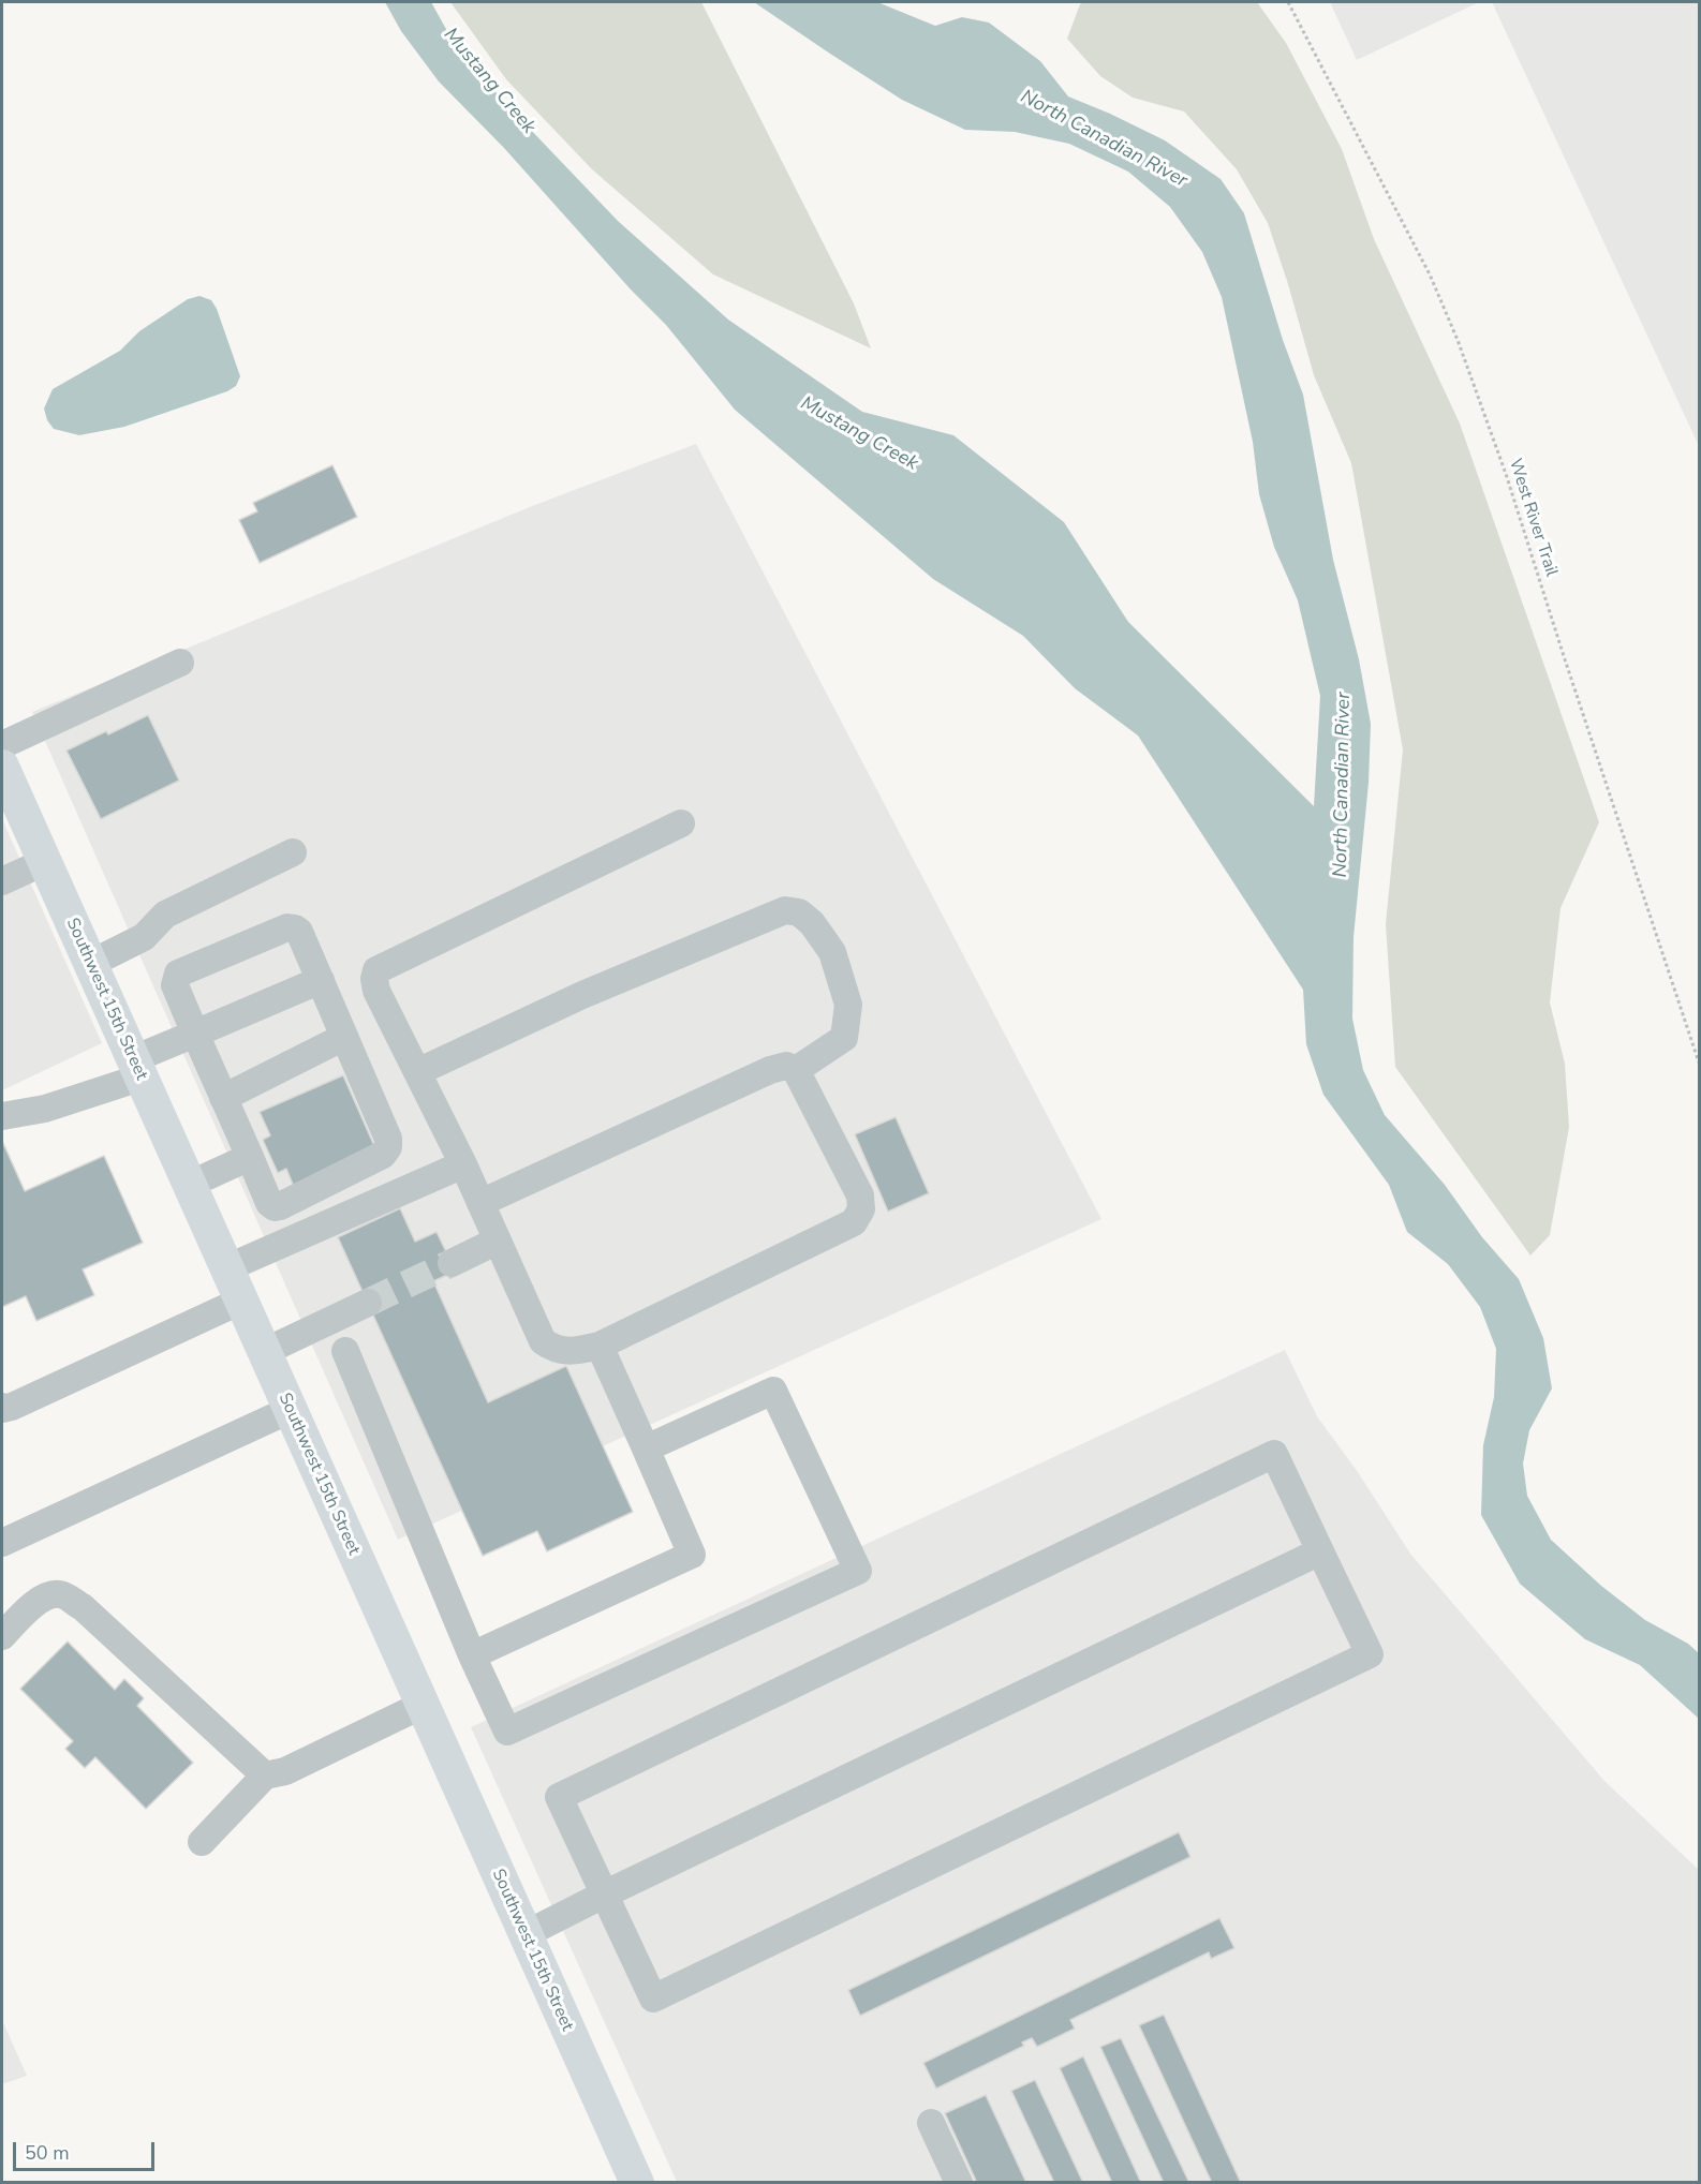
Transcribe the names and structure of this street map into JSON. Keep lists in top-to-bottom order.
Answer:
{
  "streets": {
    "main road": ["Southwest 15th Street"],
    "path": ["West River Trail"]
  },
  "water": ["Mustang Creek", "North Canadian River"],
  "scale_bar": "50 m"
}
